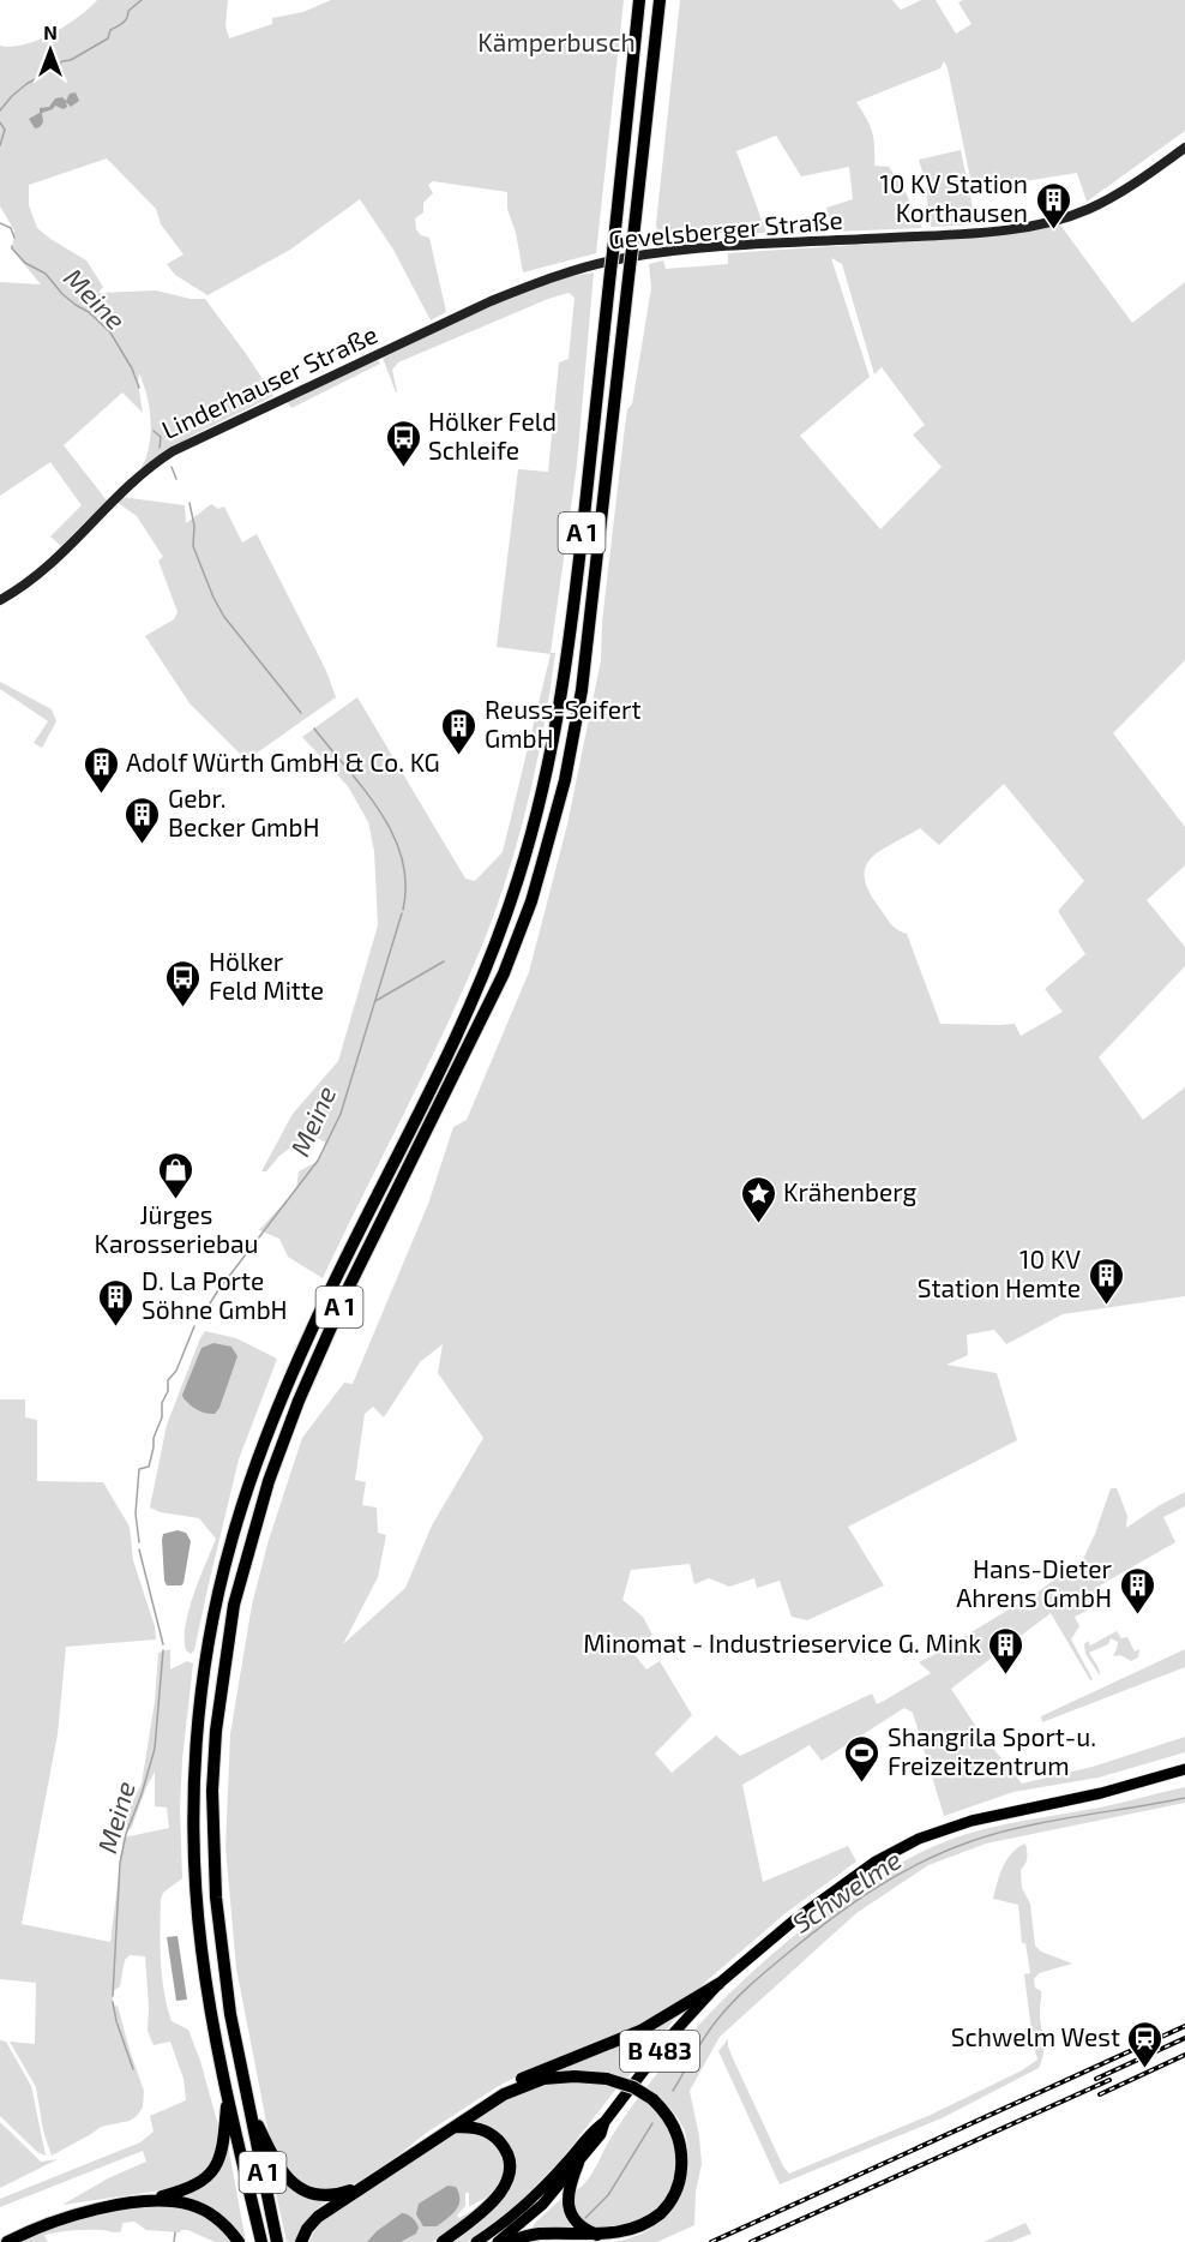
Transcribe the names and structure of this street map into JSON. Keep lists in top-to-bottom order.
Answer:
{
  "streets": {
    "highway": ["A 1"],
    "main road": ["Gevelsberger Straße", "Linderhauser Straße", "B 483"]
  },
  "crossings": [
    ["Gevelsberger Straße", "Linderhauser Straße"]
  ],
  "water": ["Meine", "Schwelme"],
  "parks": ["Kämperbusch"],
  "places": {
    "building": [
      "10 KV Station Korthausen",
      "Reuss-Seifert GmbH",
      "Adolf Würth GmbH & Co. KG",
      "Gebr. Becker GmbH",
      "10 KV Station Hemte",
      "D. La Porte Söhne GmbH",
      "Hans-Dieter Ahrens GmbH",
      "Minomat - Industrieservice G. Mink"
    ],
    "bus stop": ["Hölker Feld Schleife", "Hölker Feld Mitte"],
    "shop": ["Jürges Karosseriebau"],
    "place": ["Krähenberg"],
    "sports": ["Shangrila Sport-u. Freizeitzentrum"],
    "station": ["Schwelm West"]
  },
  "north": "top"
}
